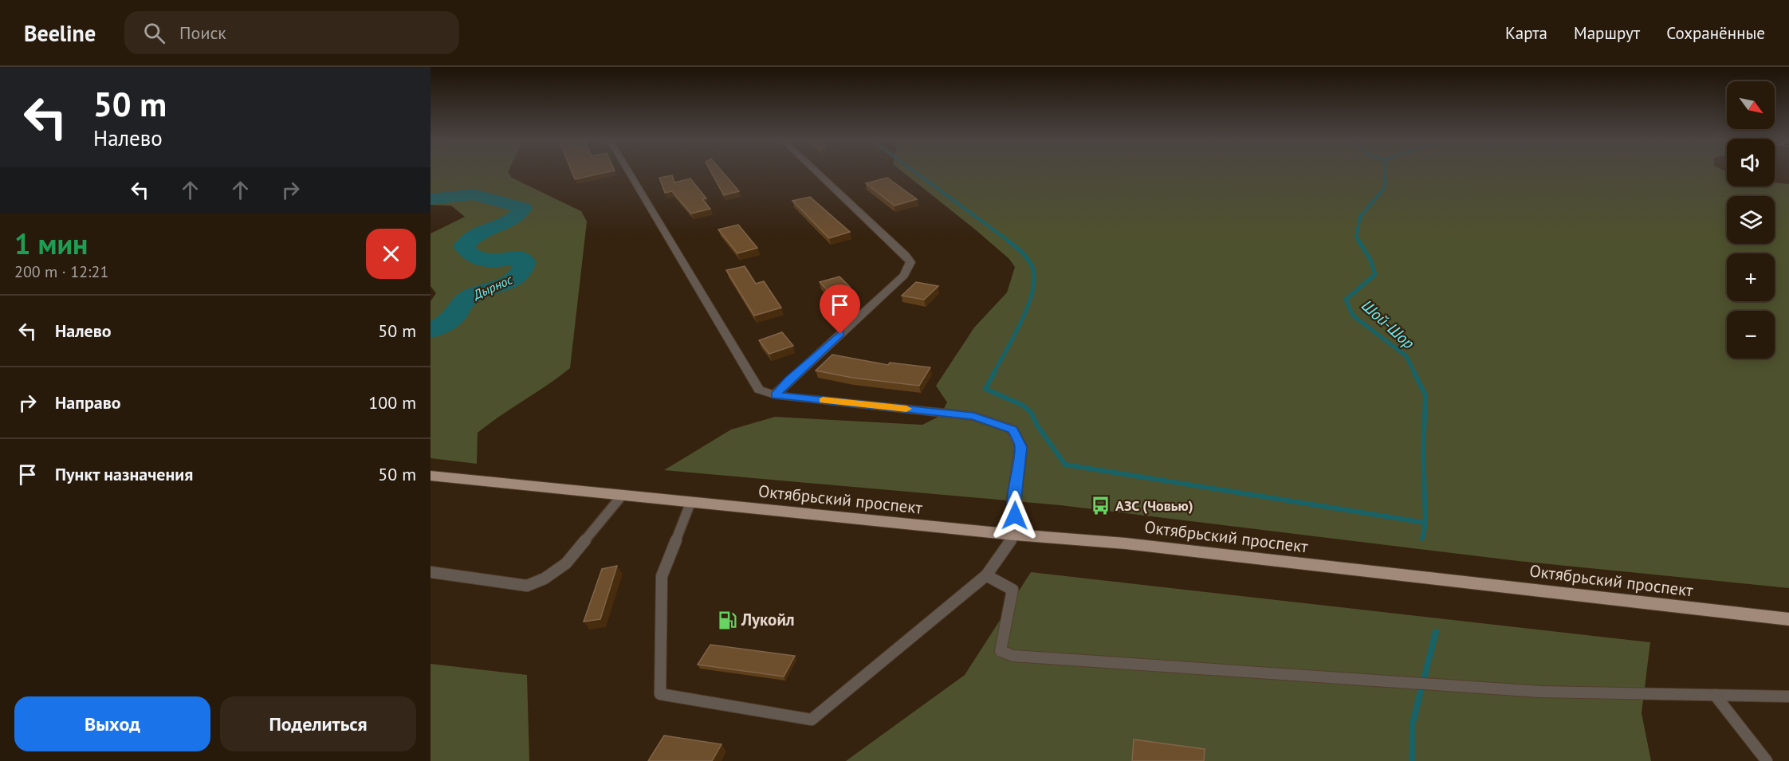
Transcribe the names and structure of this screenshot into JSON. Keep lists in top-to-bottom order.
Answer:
{
  "streets": {
    "main road": ["Октябрьский проспект"]
  },
  "water": ["Дырнос", "Шой-Шор"],
  "places": {
    "bus stop": ["АЗС (Човью)"],
    "fuel station": ["Лукойл"]
  },
  "north": "bottom right",
  "page": {
    "header": "Beeline",
    "search": "Поиск",
    "nav": ["Карта", "Маршрут", "Сохранённые"],
    "turn": ["50 m", "Налево"],
    "map_buttons": ["+", "−"],
    "heading": ["1 мин", "200 m · 12:21"],
    "list": [
      {
        "name": "Налево",
        "value": "50 m"
      },
      {
        "name": "Направо",
        "value": "100 m"
      },
      {
        "name": "Пункт назначения",
        "value": "50 m"
      }
    ],
    "buttons": ["Выход", "Поделиться"]
  }
}
